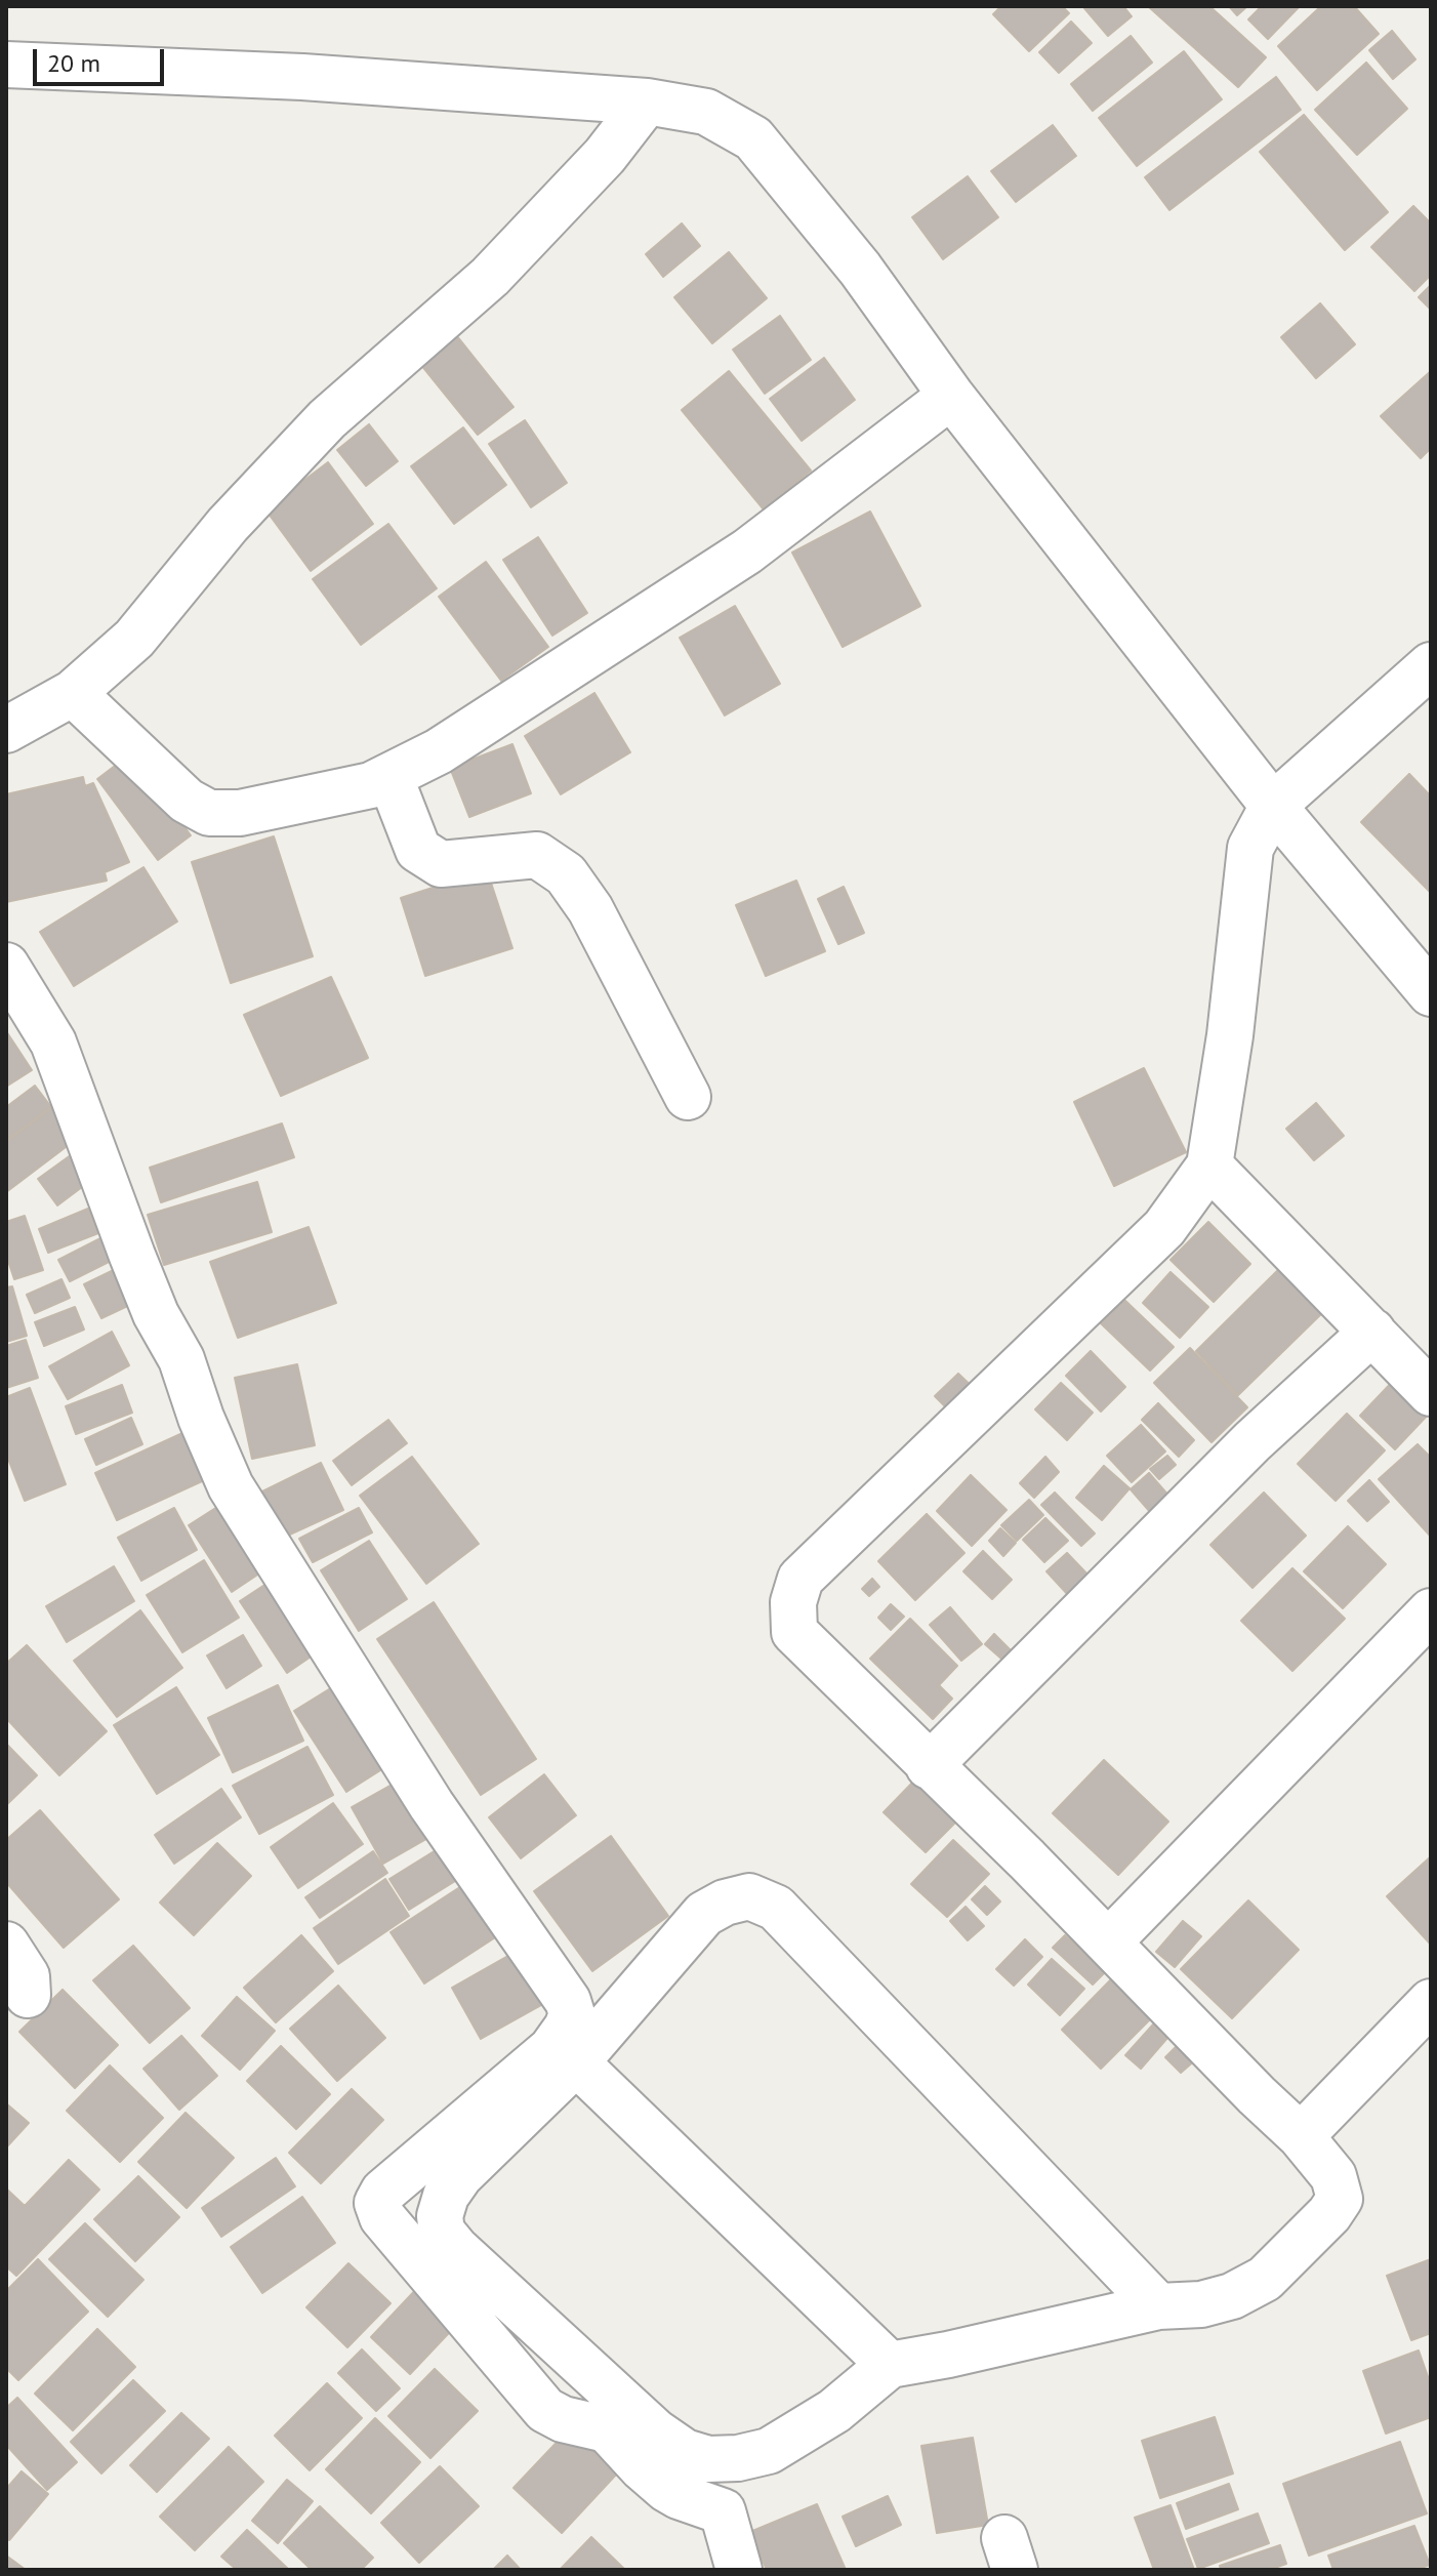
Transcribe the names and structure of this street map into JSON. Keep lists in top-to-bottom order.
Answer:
{
  "scale_bar": "20 m"
}
